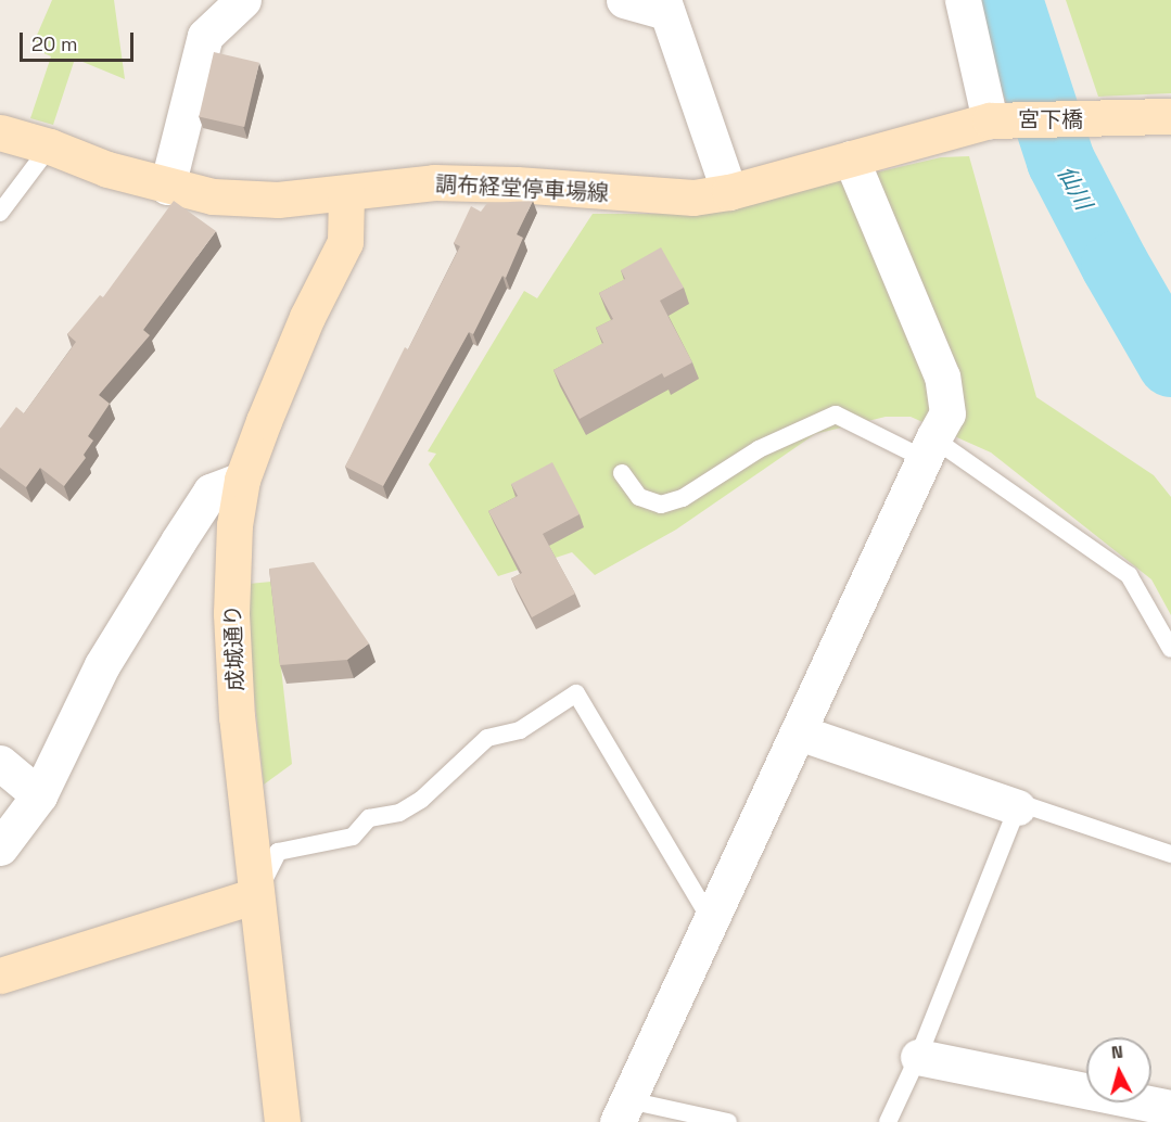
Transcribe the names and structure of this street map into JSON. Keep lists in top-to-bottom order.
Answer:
{
  "streets": {
    "street": ["宮下橋", "調布経堂停車場線", "成城通り"]
  },
  "crossings": [
    ["宮下橋", "調布経堂停車場線"],
    ["調布経堂停車場線", "成城通り"]
  ],
  "water": ["仙川"],
  "scale_bar": "20 m",
  "north": "top"
}
